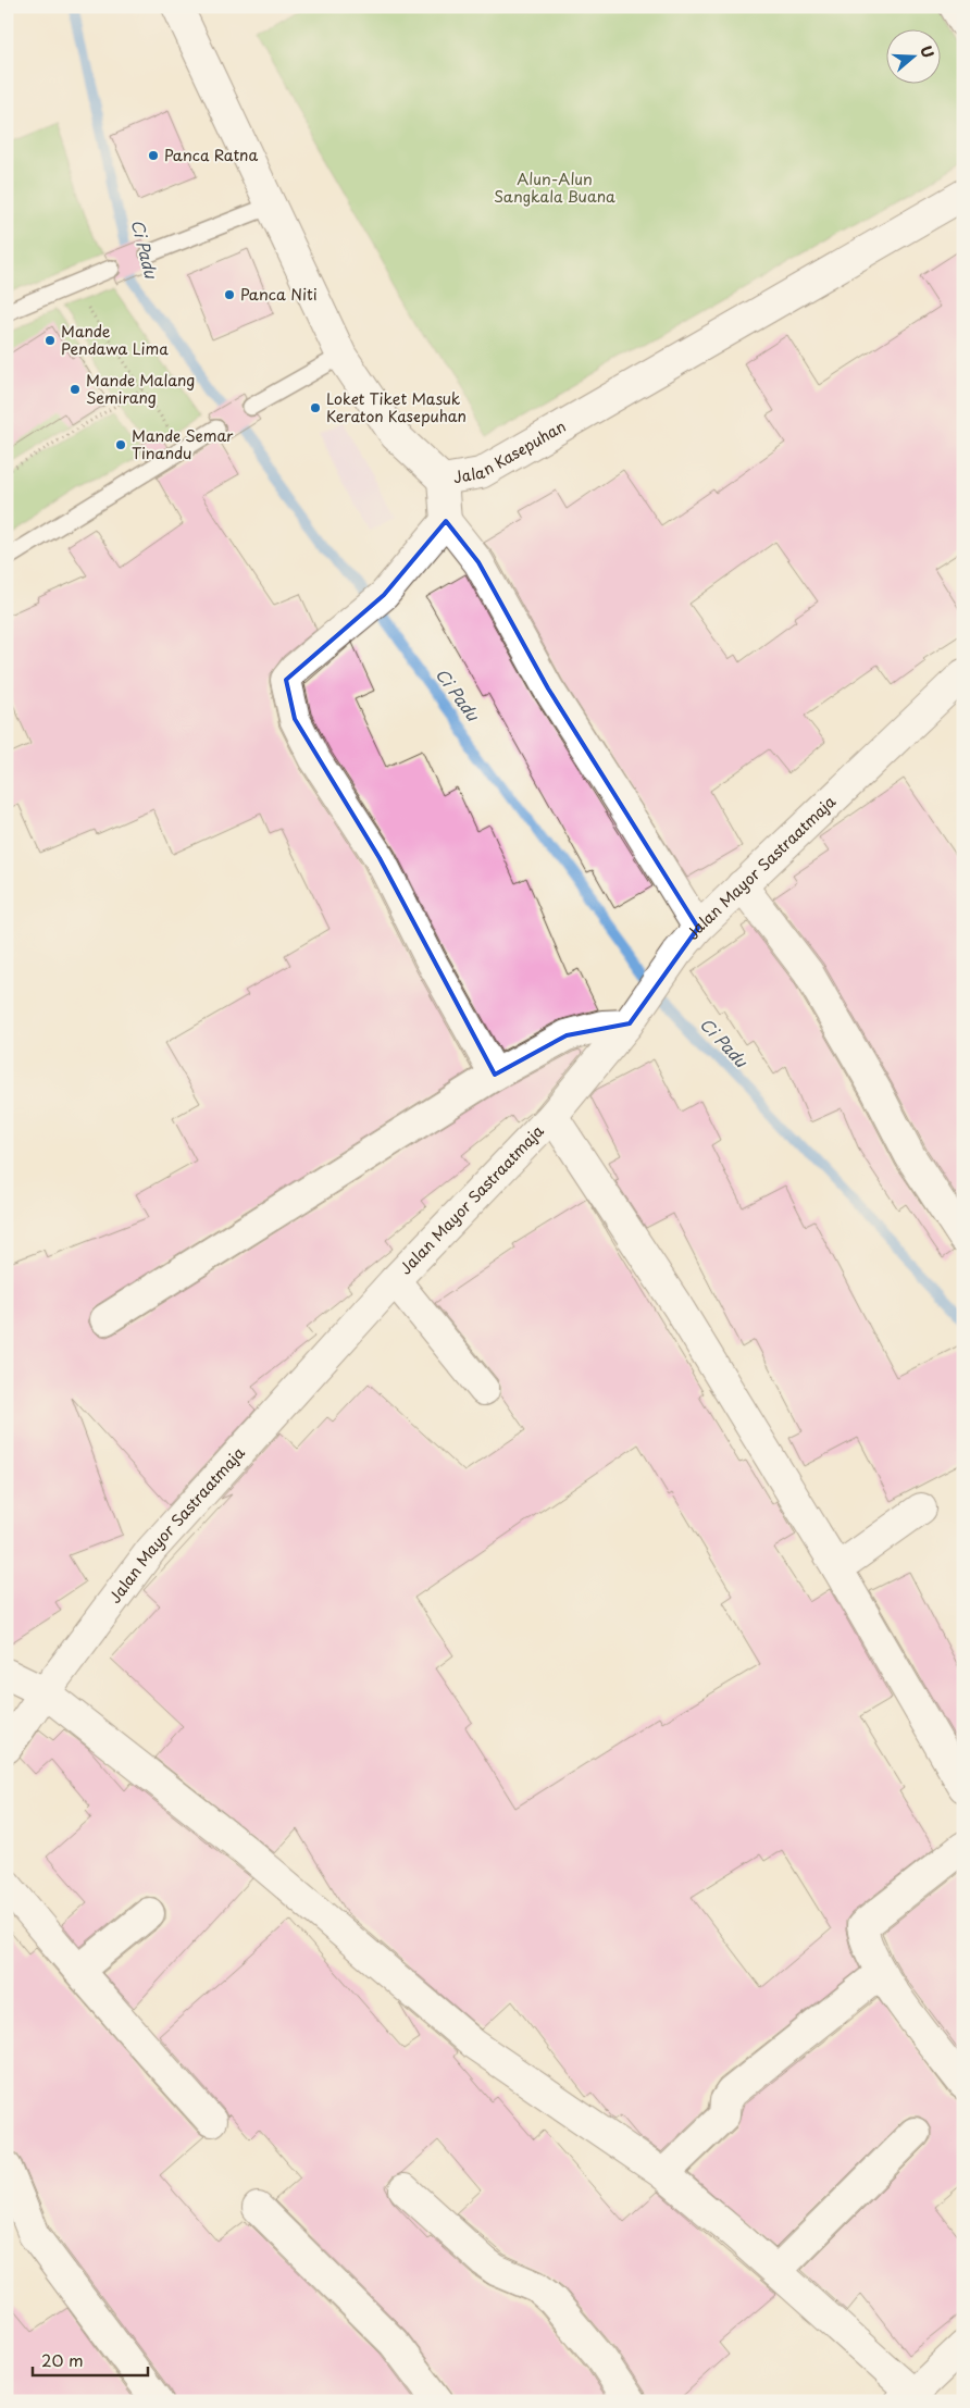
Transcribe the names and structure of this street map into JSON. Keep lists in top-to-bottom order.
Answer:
{
  "streets": {
    "street": ["Jalan Kasepuhan", "Jalan Mayor Sastraatmaja"]
  },
  "water": ["Ci Padu"],
  "parks": ["Alun-Alun Sangkala Buana"],
  "places": [
    "Panca Ratna",
    "Panca Niti",
    "Mande Pendawa Lima",
    "Mande Malang Semirang",
    "Loket Tiket Masuk Keraton Kasepuhan",
    "Mande Semar Tinandu"
  ],
  "scale_bar": "20 m",
  "north": "right"
}
